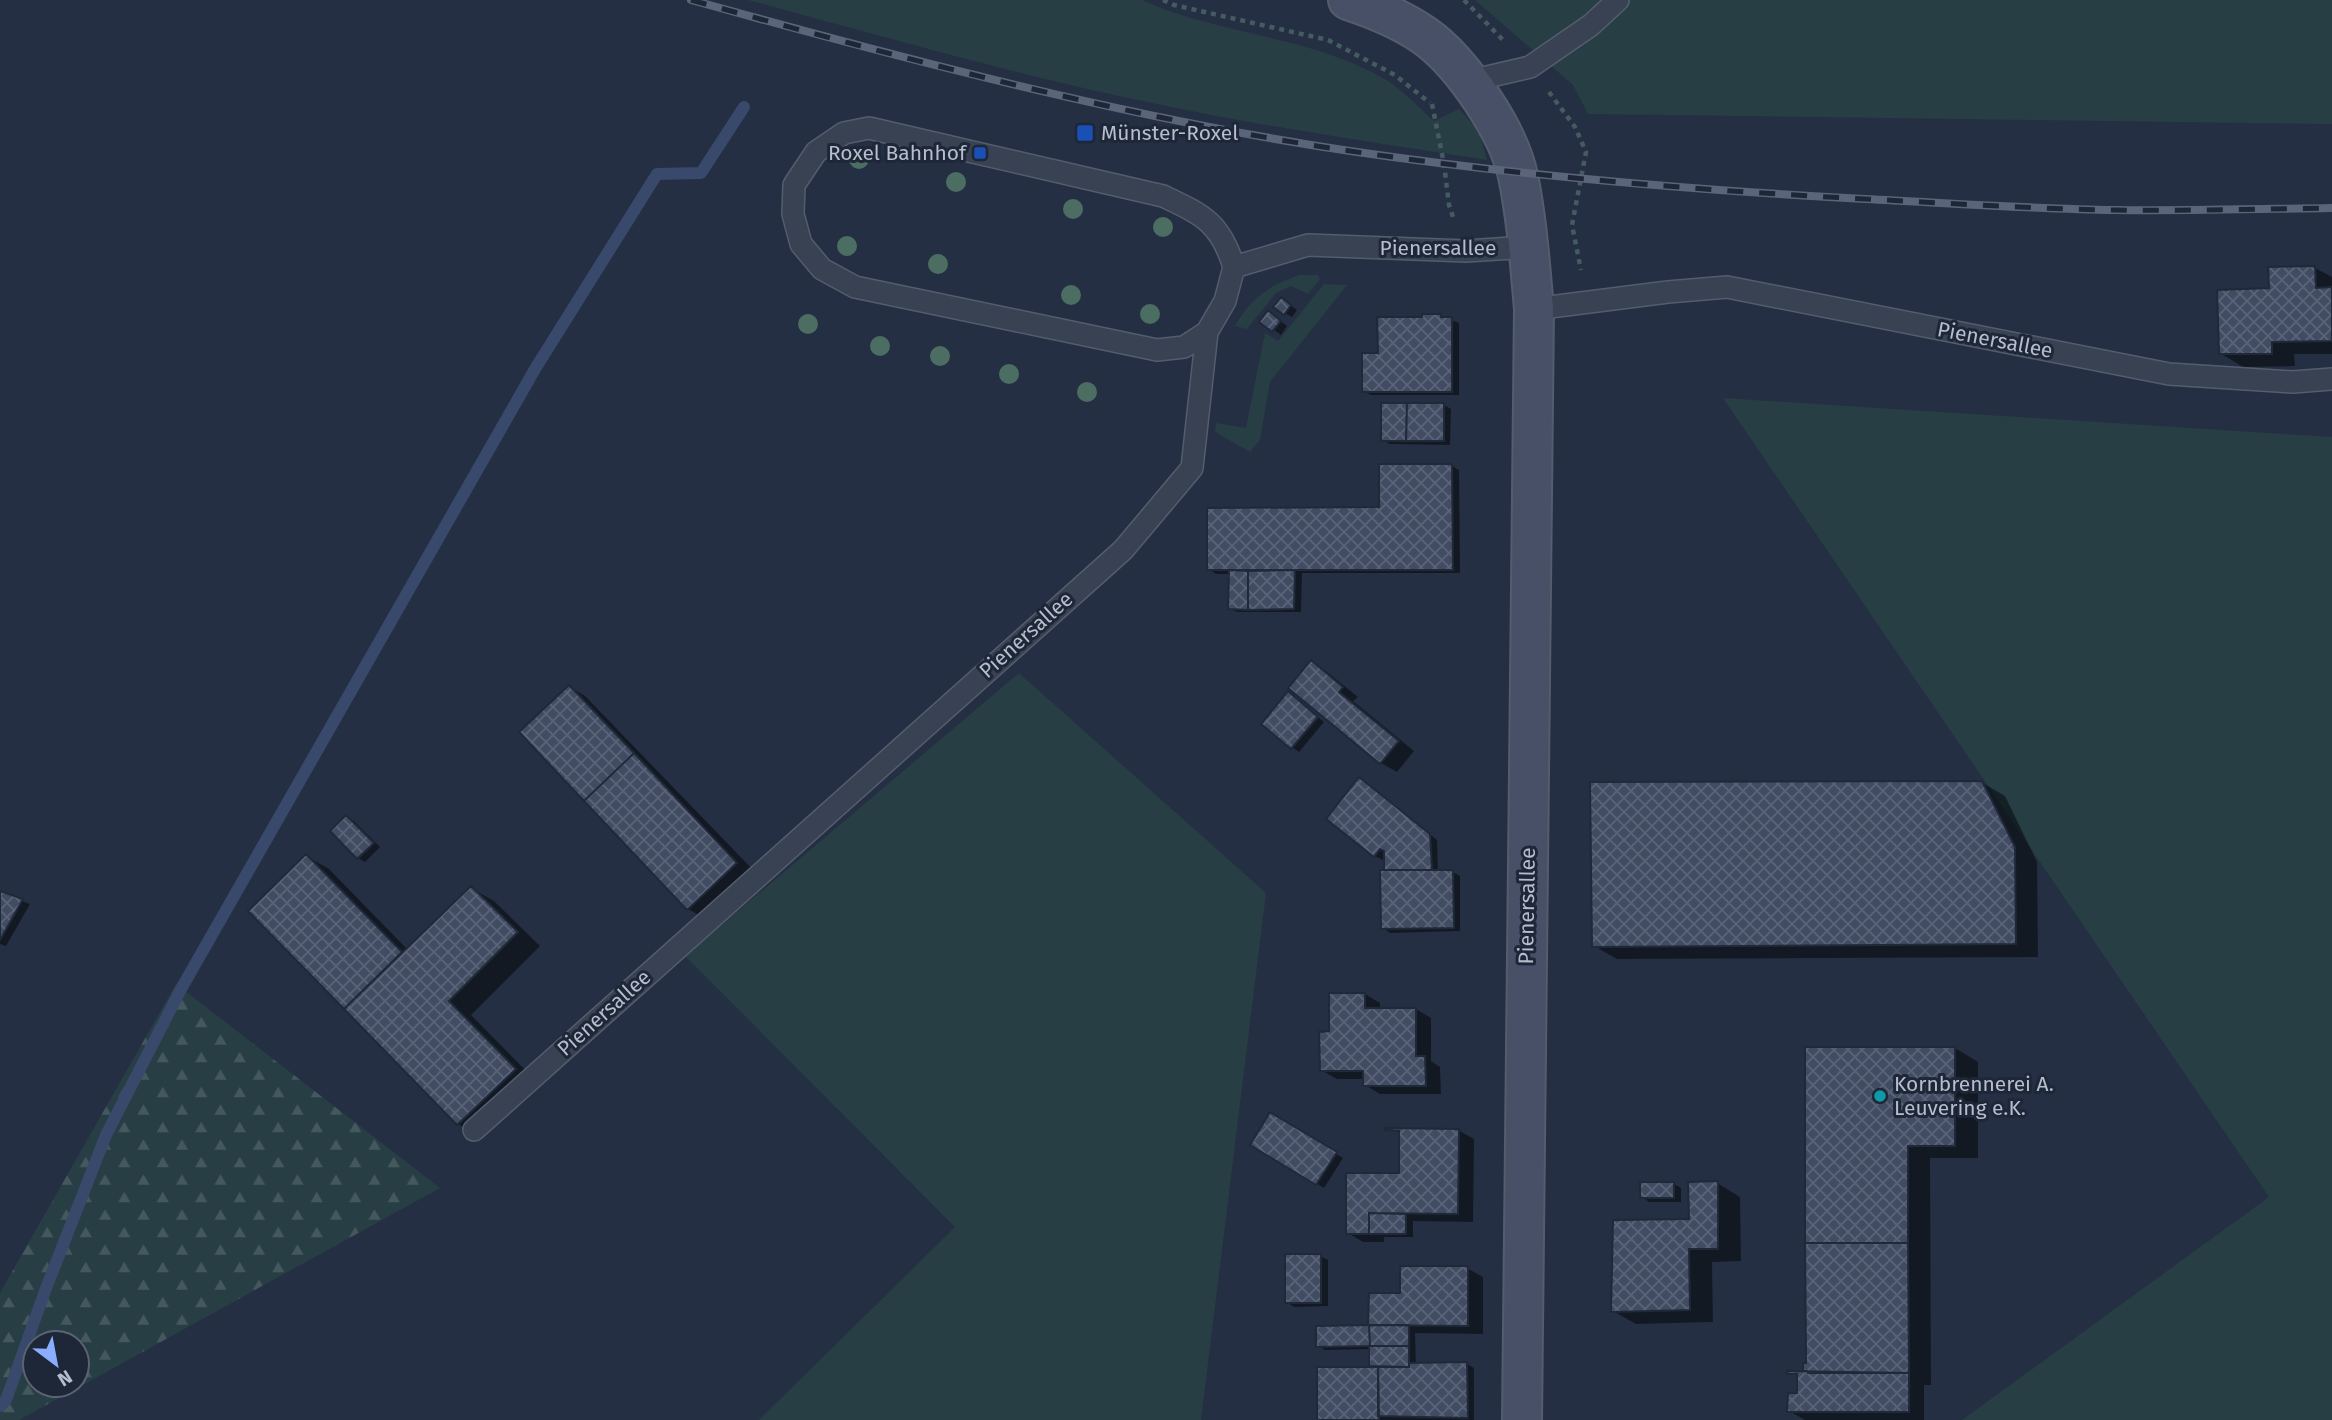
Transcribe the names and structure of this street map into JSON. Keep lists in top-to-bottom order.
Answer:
{
  "streets": {
    "main road": ["Pienersallee"]
  },
  "places": {
    "transit": ["Münster-Roxel", "Roxel Bahnhof"],
    "other": ["Kornbrennerei A. Leuvering e.K."]
  },
  "north": "bottom right"
}
